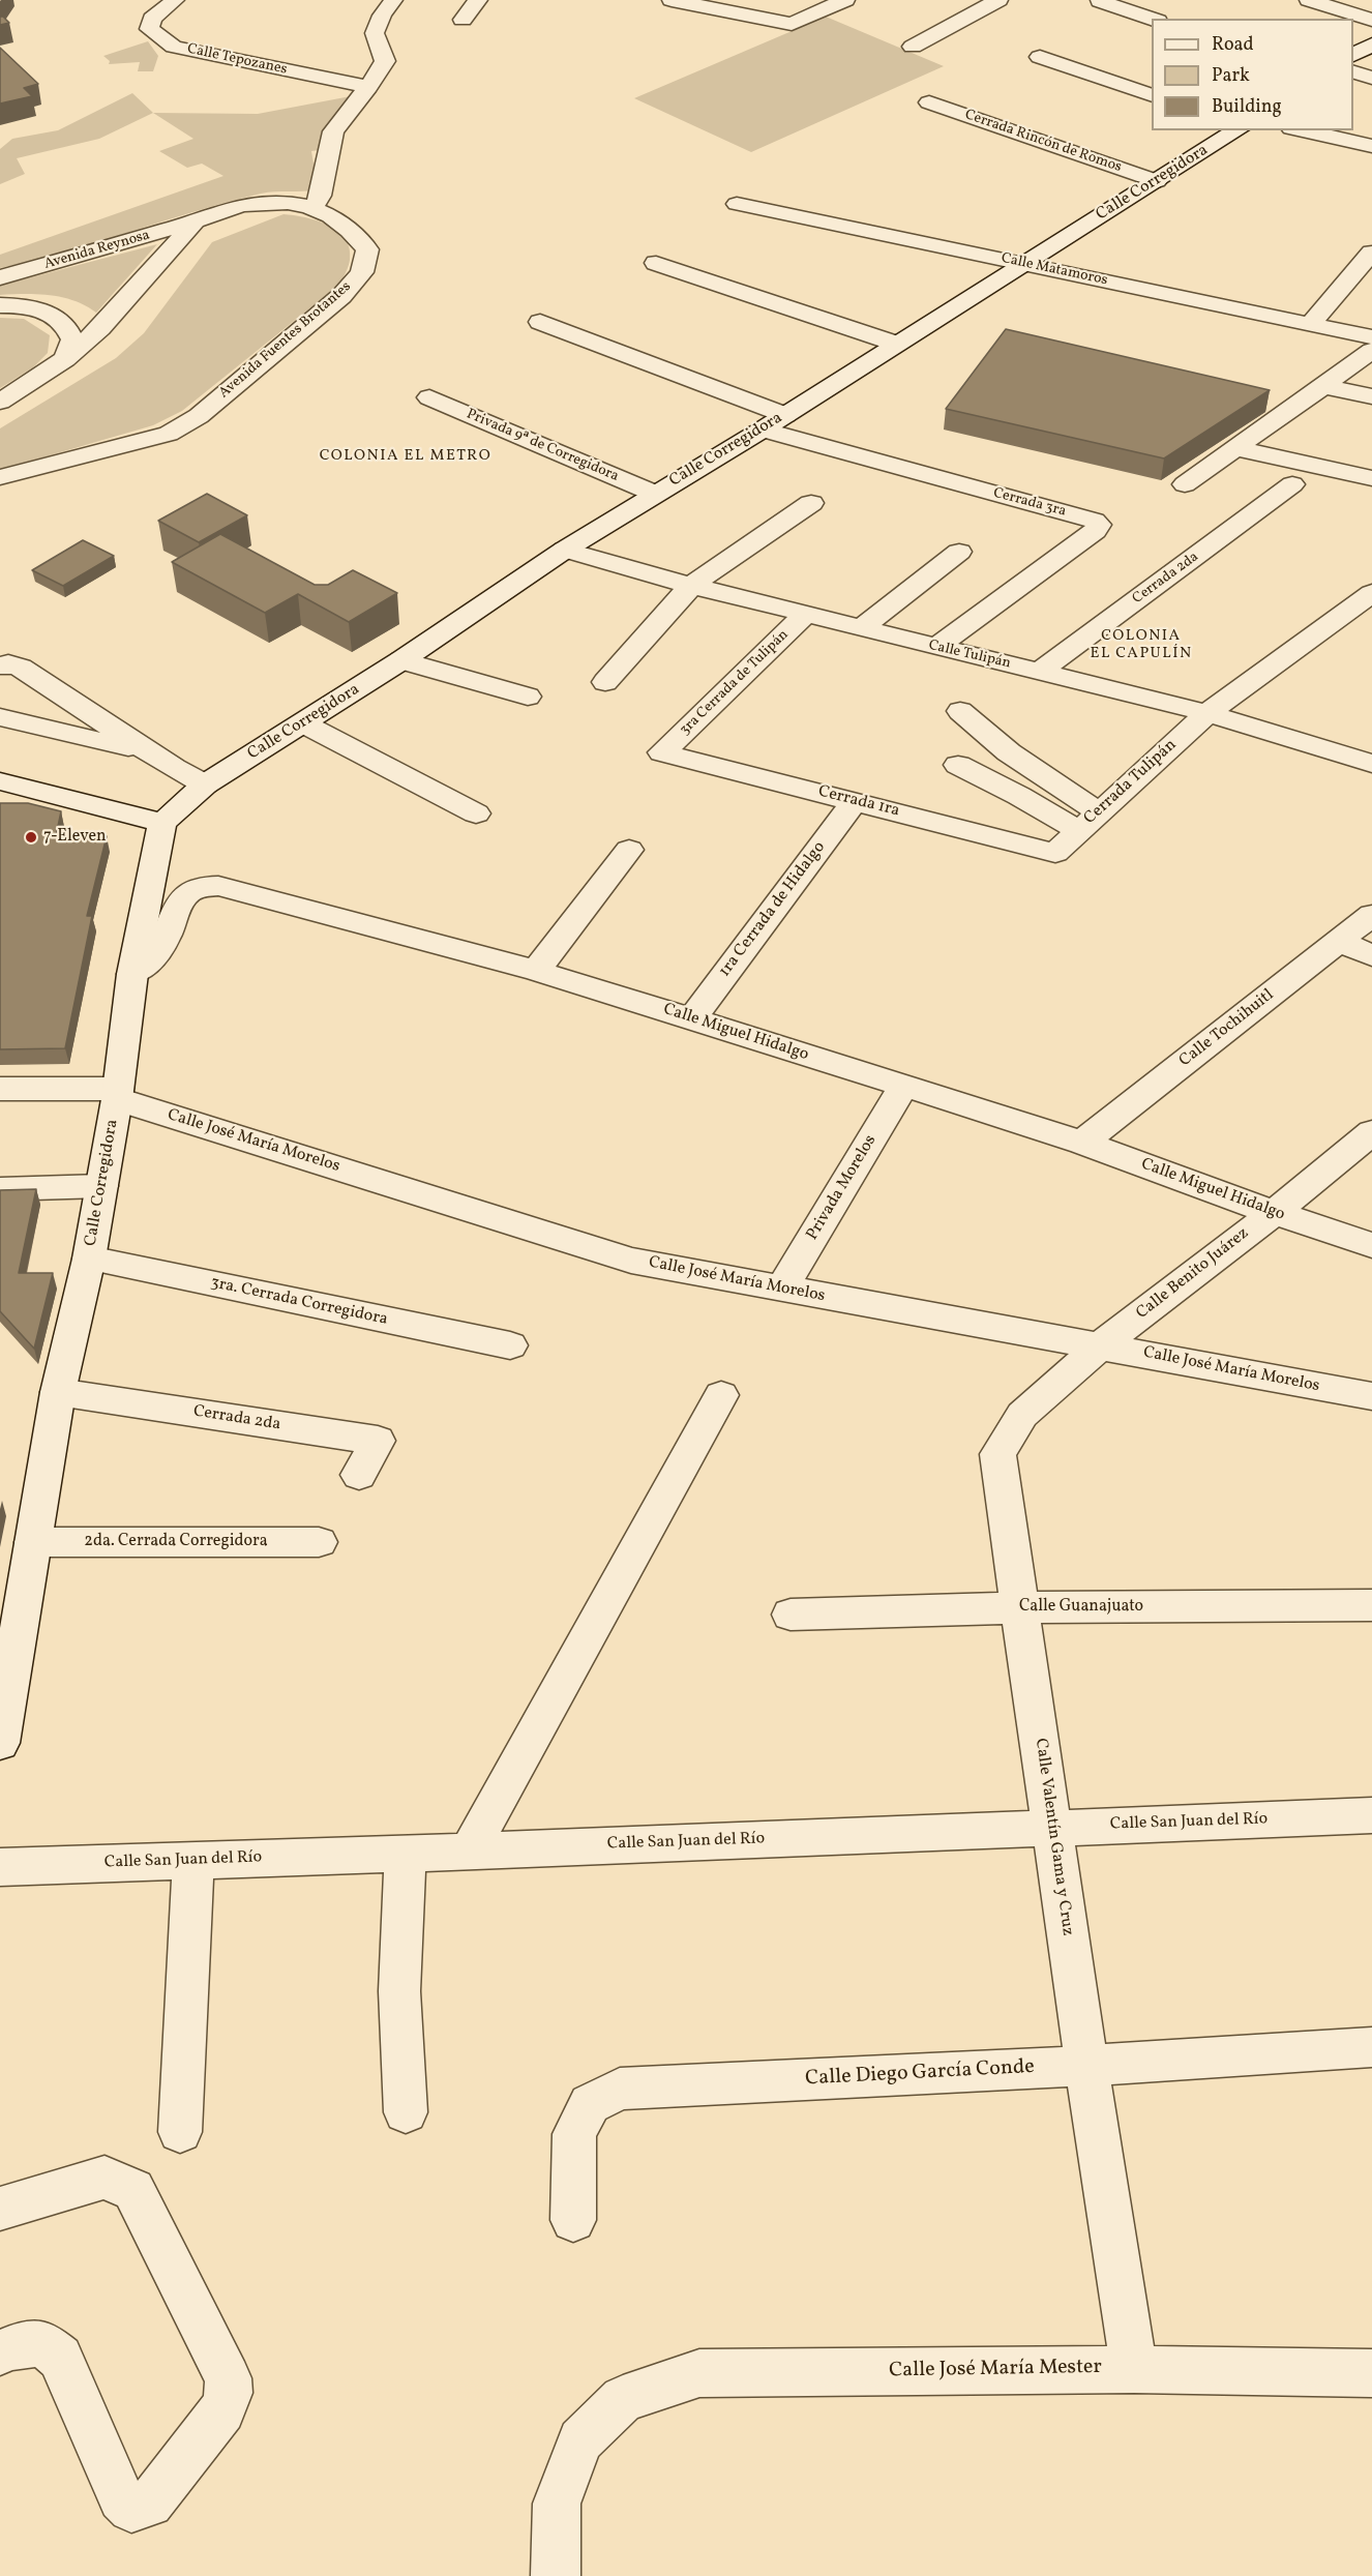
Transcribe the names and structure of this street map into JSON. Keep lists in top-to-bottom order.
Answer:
{
  "streets": {
    "street": [
      "Calle Tepozanes",
      "Cerrada Rincón de Romos",
      "Calle Corregidora",
      "Avenida Reynosa",
      "Calle Matamoros",
      "Avenida Fuentes Brotantes",
      "Privada 9ª de Corregidora",
      "Cerrada 3ra",
      "Cerrada 2da",
      "Calle Tulipán",
      "3ra Cerrada de Tulipán",
      "Cerrada Tulipán",
      "Cerrada 1ra",
      "1ra Cerrada de Hidalgo",
      "Calle Tochihuitl",
      "Calle Miguel Hidalgo",
      "Calle José María Morelos",
      "Privada Morelos",
      "Calle Benito Juárez",
      "3ra. Cerrada Corregidora",
      "2da. Cerrada Corregidora",
      "Calle Guanajuato",
      "Calle San Juan del Río",
      "Calle Valentín Gama y Cruz",
      "Calle Diego García Conde",
      "Calle José María Mester"
    ]
  },
  "crossings": [
    ["Cerrada Rincón de Romos", "Calle Corregidora"],
    ["Calle Corregidora", "Calle Matamoros"],
    ["Calle Corregidora", "Privada 9ª de Corregidora"],
    ["Calle Corregidora", "Cerrada 3ra"],
    ["Calle Corregidora", "Cerrada 2da"],
    ["Calle Corregidora", "Calle Tulipán"],
    ["Calle Corregidora", "Calle Miguel Hidalgo"],
    ["Calle Corregidora", "Calle José María Morelos"],
    ["Calle Corregidora", "3ra. Cerrada Corregidora"],
    ["Calle Corregidora", "2da. Cerrada Corregidora"],
    ["Avenida Reynosa", "Avenida Fuentes Brotantes"],
    ["Cerrada 3ra", "Calle Tulipán"],
    ["Cerrada 2da", "Calle Tulipán"],
    ["Calle Tulipán", "3ra Cerrada de Tulipán"],
    ["Calle Tulipán", "Cerrada Tulipán"],
    ["3ra Cerrada de Tulipán", "Cerrada 1ra"],
    ["Cerrada Tulipán", "Cerrada 1ra"],
    ["Cerrada 1ra", "1ra Cerrada de Hidalgo"],
    ["1ra Cerrada de Hidalgo", "Calle Miguel Hidalgo"],
    ["Calle Tochihuitl", "Calle Miguel Hidalgo"],
    ["Calle Miguel Hidalgo", "Privada Morelos"],
    ["Calle Miguel Hidalgo", "Calle Benito Juárez"],
    ["Calle José María Morelos", "Privada Morelos"],
    ["Calle José María Morelos", "Calle Benito Juárez"],
    ["Calle José María Morelos", "Calle Valentín Gama y Cruz"],
    ["Calle Benito Juárez", "Calle Valentín Gama y Cruz"],
    ["Calle Guanajuato", "Calle Valentín Gama y Cruz"],
    ["Calle San Juan del Río", "Calle Valentín Gama y Cruz"],
    ["Calle Valentín Gama y Cruz", "Calle Diego García Conde"],
    ["Calle Valentín Gama y Cruz", "Calle José María Mester"]
  ],
  "districts": ["COLONIA EL METRO", "COLONIA EL CAPULÍN"],
  "places": ["7-Eleven"],
  "legend": ["Road", "Park", "Building"]
}
